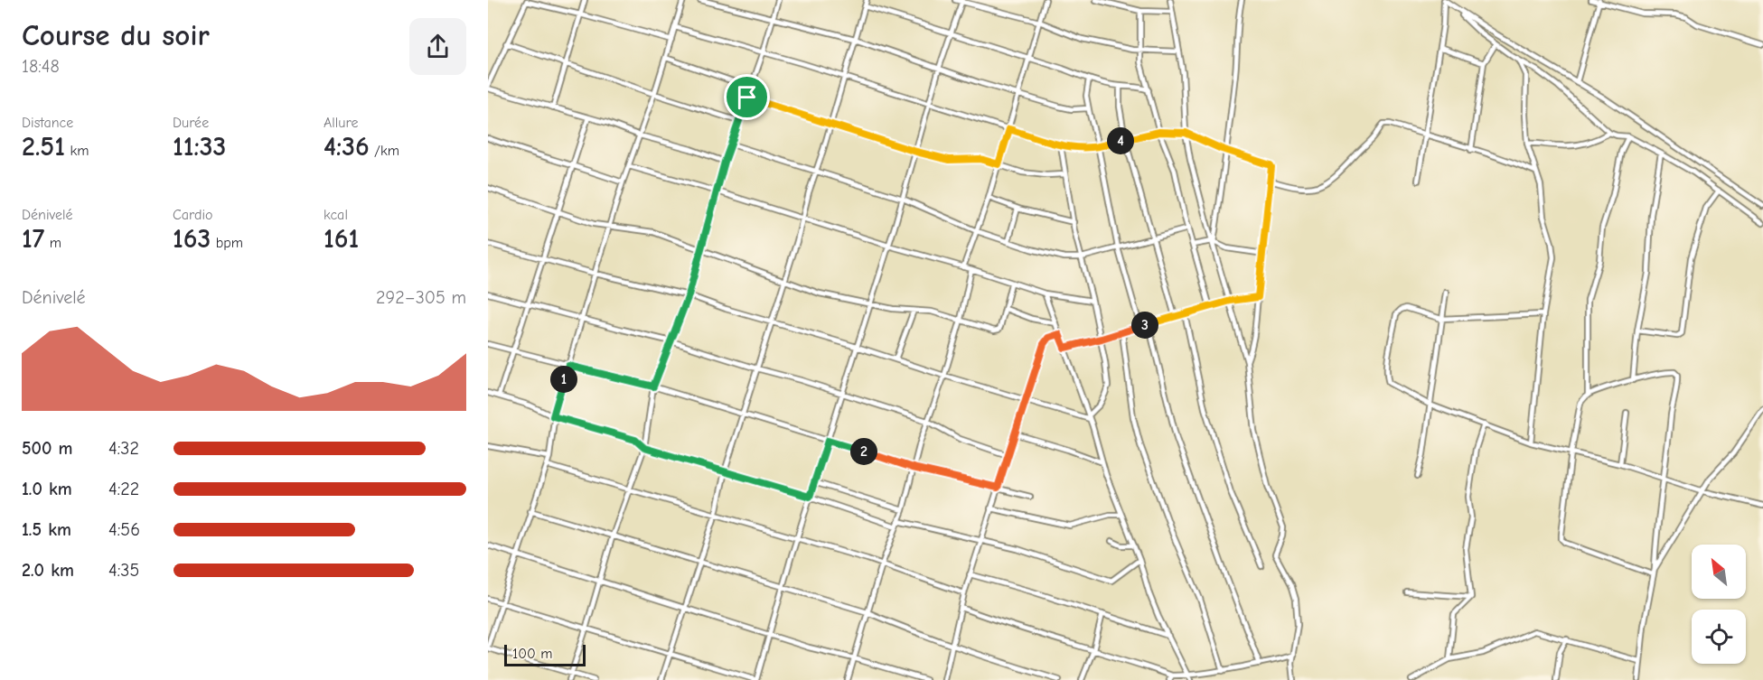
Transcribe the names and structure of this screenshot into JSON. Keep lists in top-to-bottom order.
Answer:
{
  "scale_bar": "100 m",
  "north": "top left",
  "page": {
    "heading": ["Course du soir", "18:48"],
    "stats": [
      ["Distance", "2.51 km"],
      ["Durée", "11:33"],
      ["Allure", "4:36 /km"],
      ["Dénivelé", "17 m"],
      ["Cardio", "163 bpm"],
      ["kcal", "161"]
    ],
    "pins": [
      "4",
      "3",
      "1",
      "2"
    ],
    "chart": ["Dénivelé", "292–305 m"],
    "list": [
      {
        "name": "500 m",
        "note": "4:32"
      },
      {
        "name": "1.0 km",
        "note": "4:22"
      },
      {
        "name": "1.5 km",
        "note": "4:56"
      },
      {
        "name": "2.0 km",
        "note": "4:35"
      }
    ],
    "scale": "100 m"
  }
}
